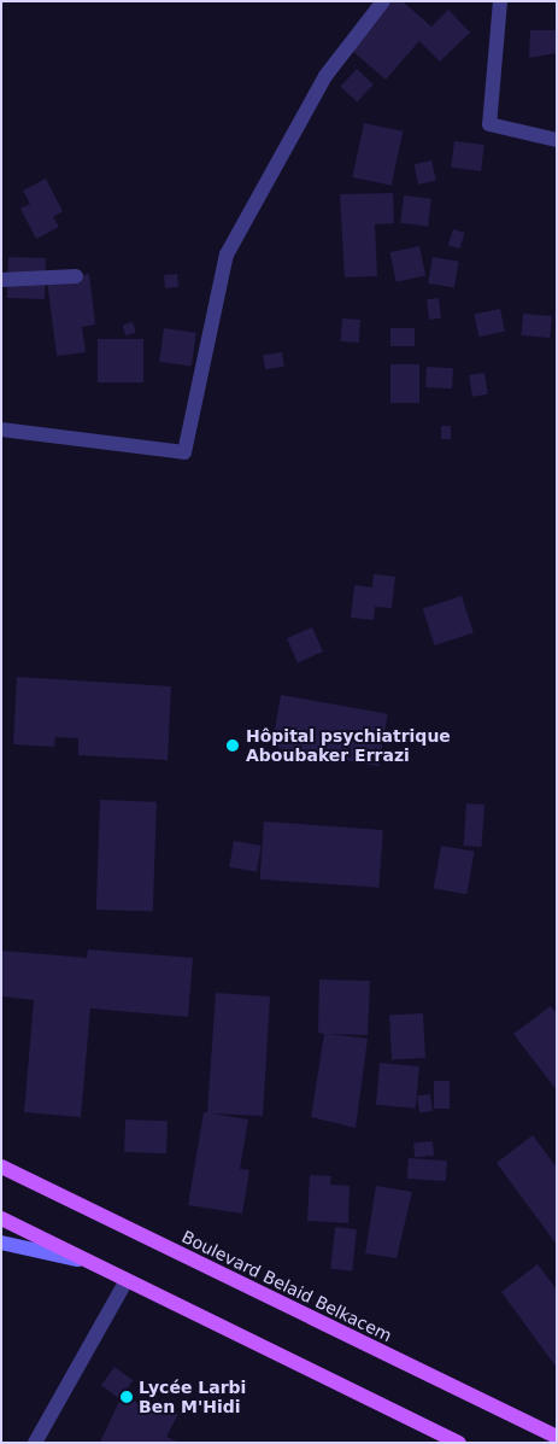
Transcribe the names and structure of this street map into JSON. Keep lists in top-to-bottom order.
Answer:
{
  "streets": {
    "main road": ["Boulevard Belaid Belkacem"]
  },
  "places": ["Hôpital psychiatrique Aboubaker Errazi", "Lycée Larbi Ben M'Hidi"]
}
